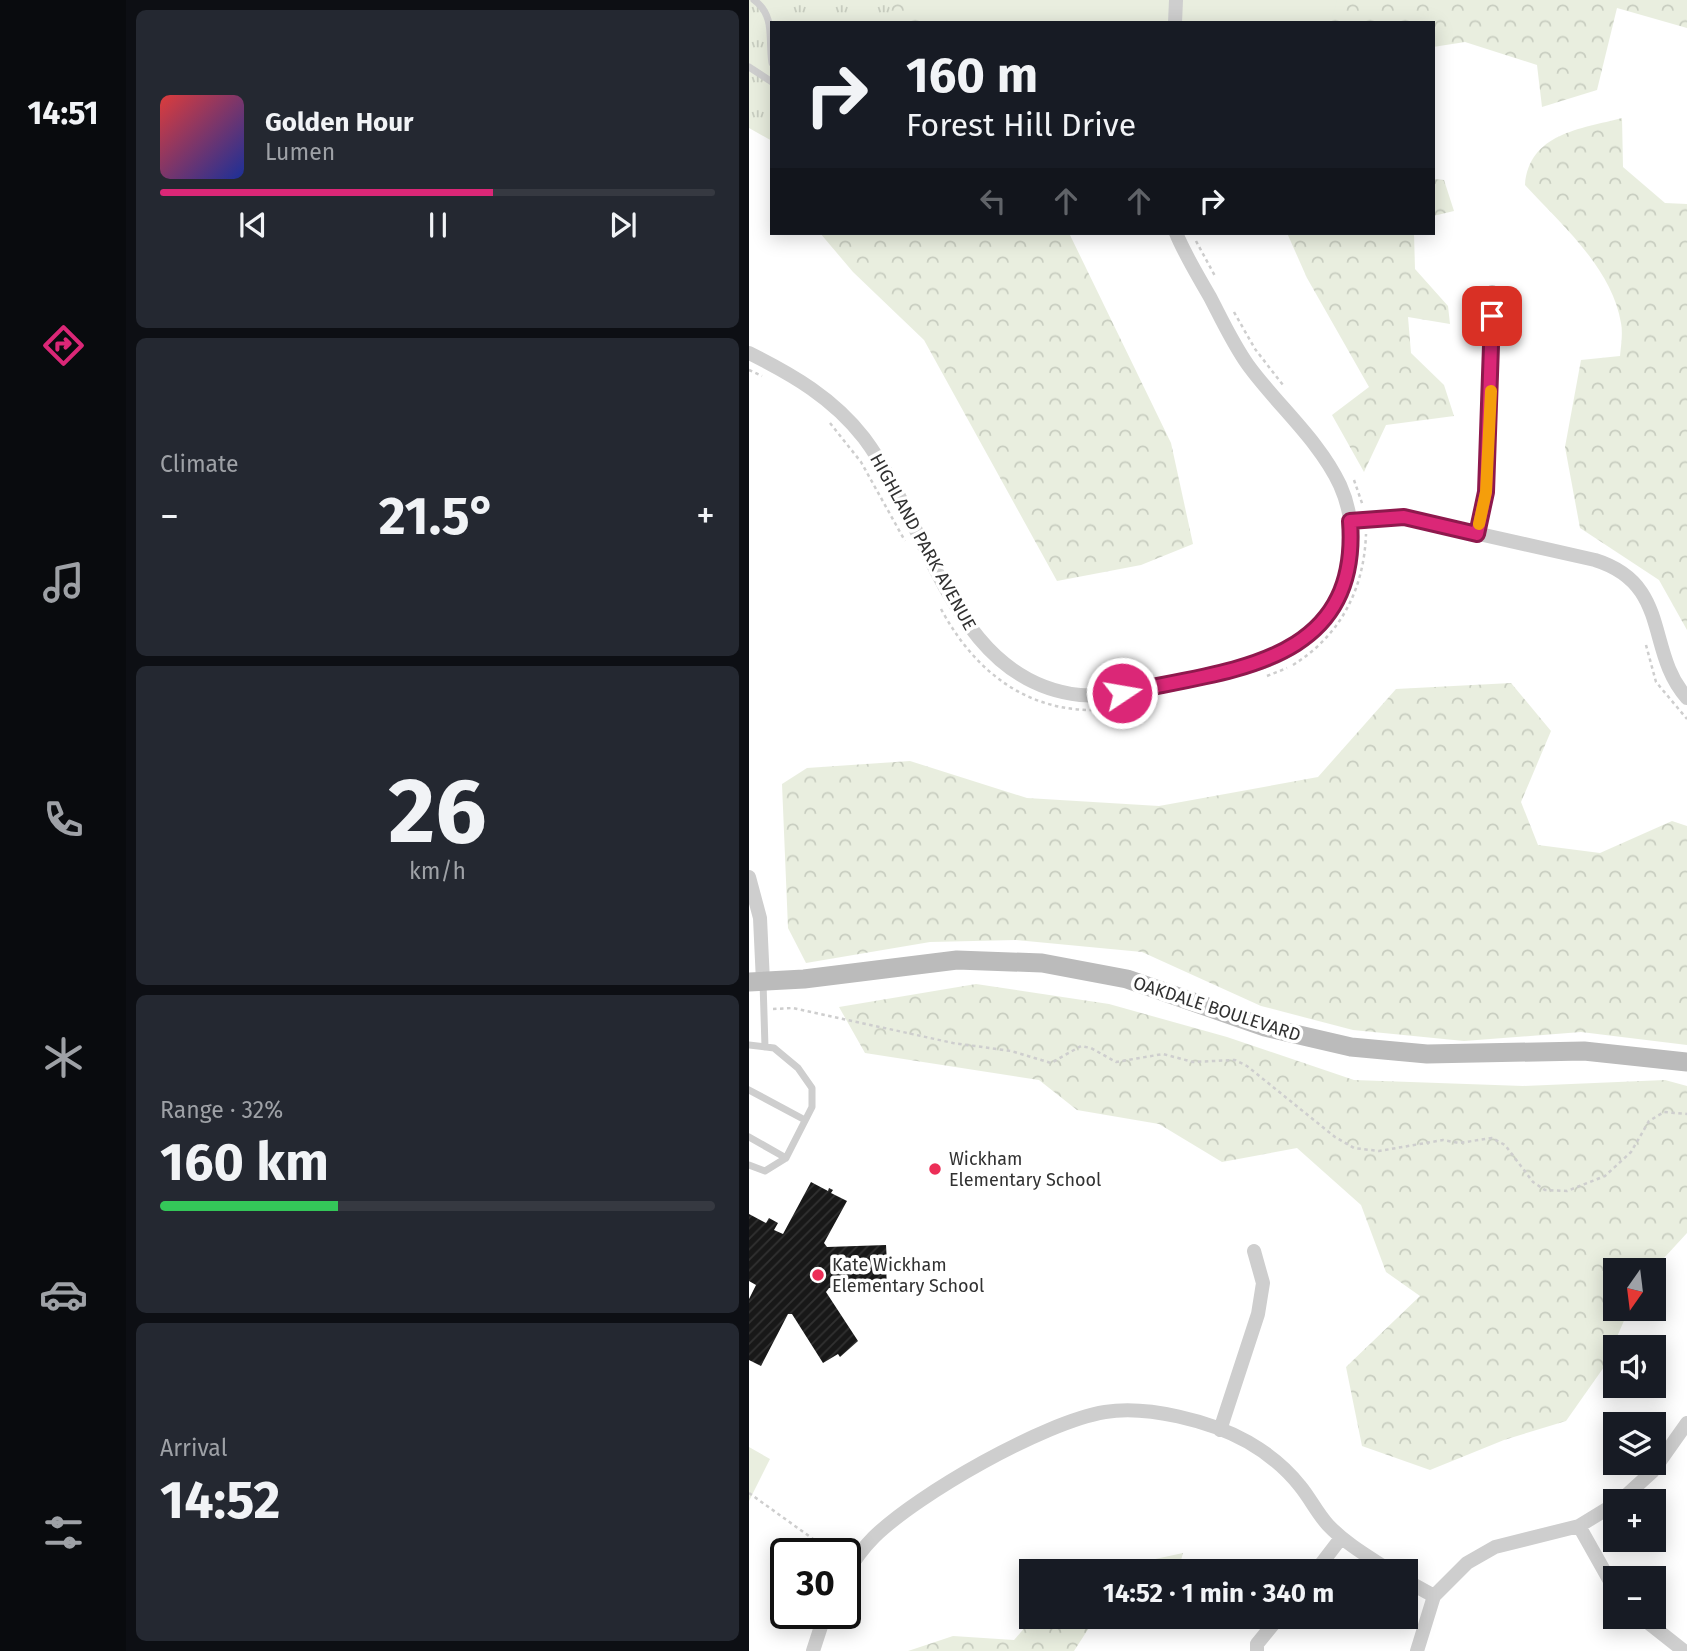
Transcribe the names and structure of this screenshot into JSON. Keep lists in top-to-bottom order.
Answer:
{
  "streets": {
    "main road": ["OAKDALE BOULEVARD"],
    "street": ["HIGHLAND PARK AVENUE"]
  },
  "places": ["Wickham Elementary School", "Kate Wickham Elementary School"],
  "north": "bottom",
  "page": {
    "tabs": "14:51",
    "turn": ["160 m", "Forest Hill Drive"],
    "song": ["Golden Hour", "Lumen"],
    "tile": [
      "Climate",
      ["26", "km/h"],
      ["Range · 32%", "160 km"],
      ["Arrival", "14:52"]
    ],
    "heat": ["−", "21.5°", "+"],
    "map_buttons": ["+", "−"],
    "limit": "30",
    "trip": "14:52 · 1 min · 340 m"
  }
}
